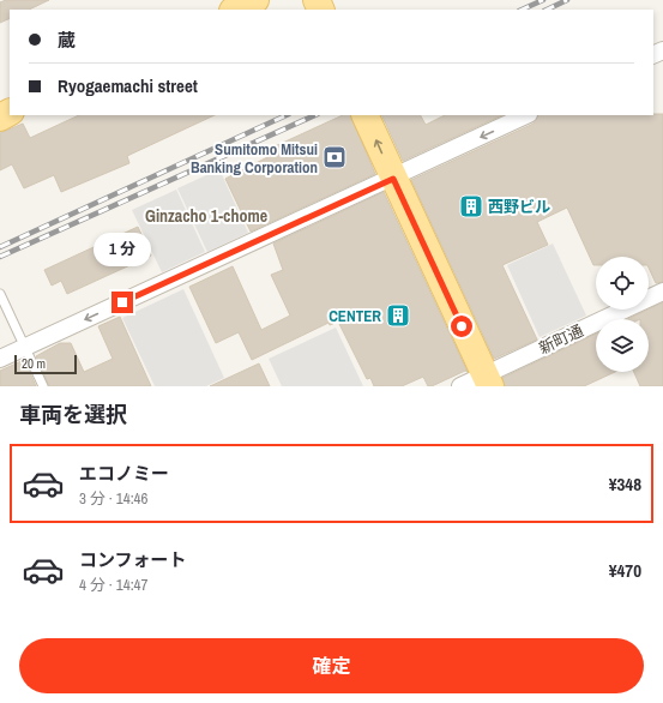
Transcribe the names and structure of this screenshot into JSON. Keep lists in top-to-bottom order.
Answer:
{
  "streets": {
    "street": ["新町通"]
  },
  "districts": ["Ginzacho 1-chome"],
  "places": {
    "bank": ["Sumitomo Mitsui Banking Corporation"],
    "building": ["西野ビル", "CENTER"]
  },
  "scale_bar": "20 m",
  "page": {
    "banner": ["蔵", "Ryogaemachi street"],
    "bubble": "1 分",
    "scale": "20 m",
    "heading": "車両を選択",
    "list": [
      {
        "name": "エコノミー",
        "note": "3 分 · 14:46",
        "value": "¥348"
      },
      {
        "name": "コンフォート",
        "note": "4 分 · 14:47",
        "value": "¥470"
      }
    ],
    "buttons": "確定"
  }
}
